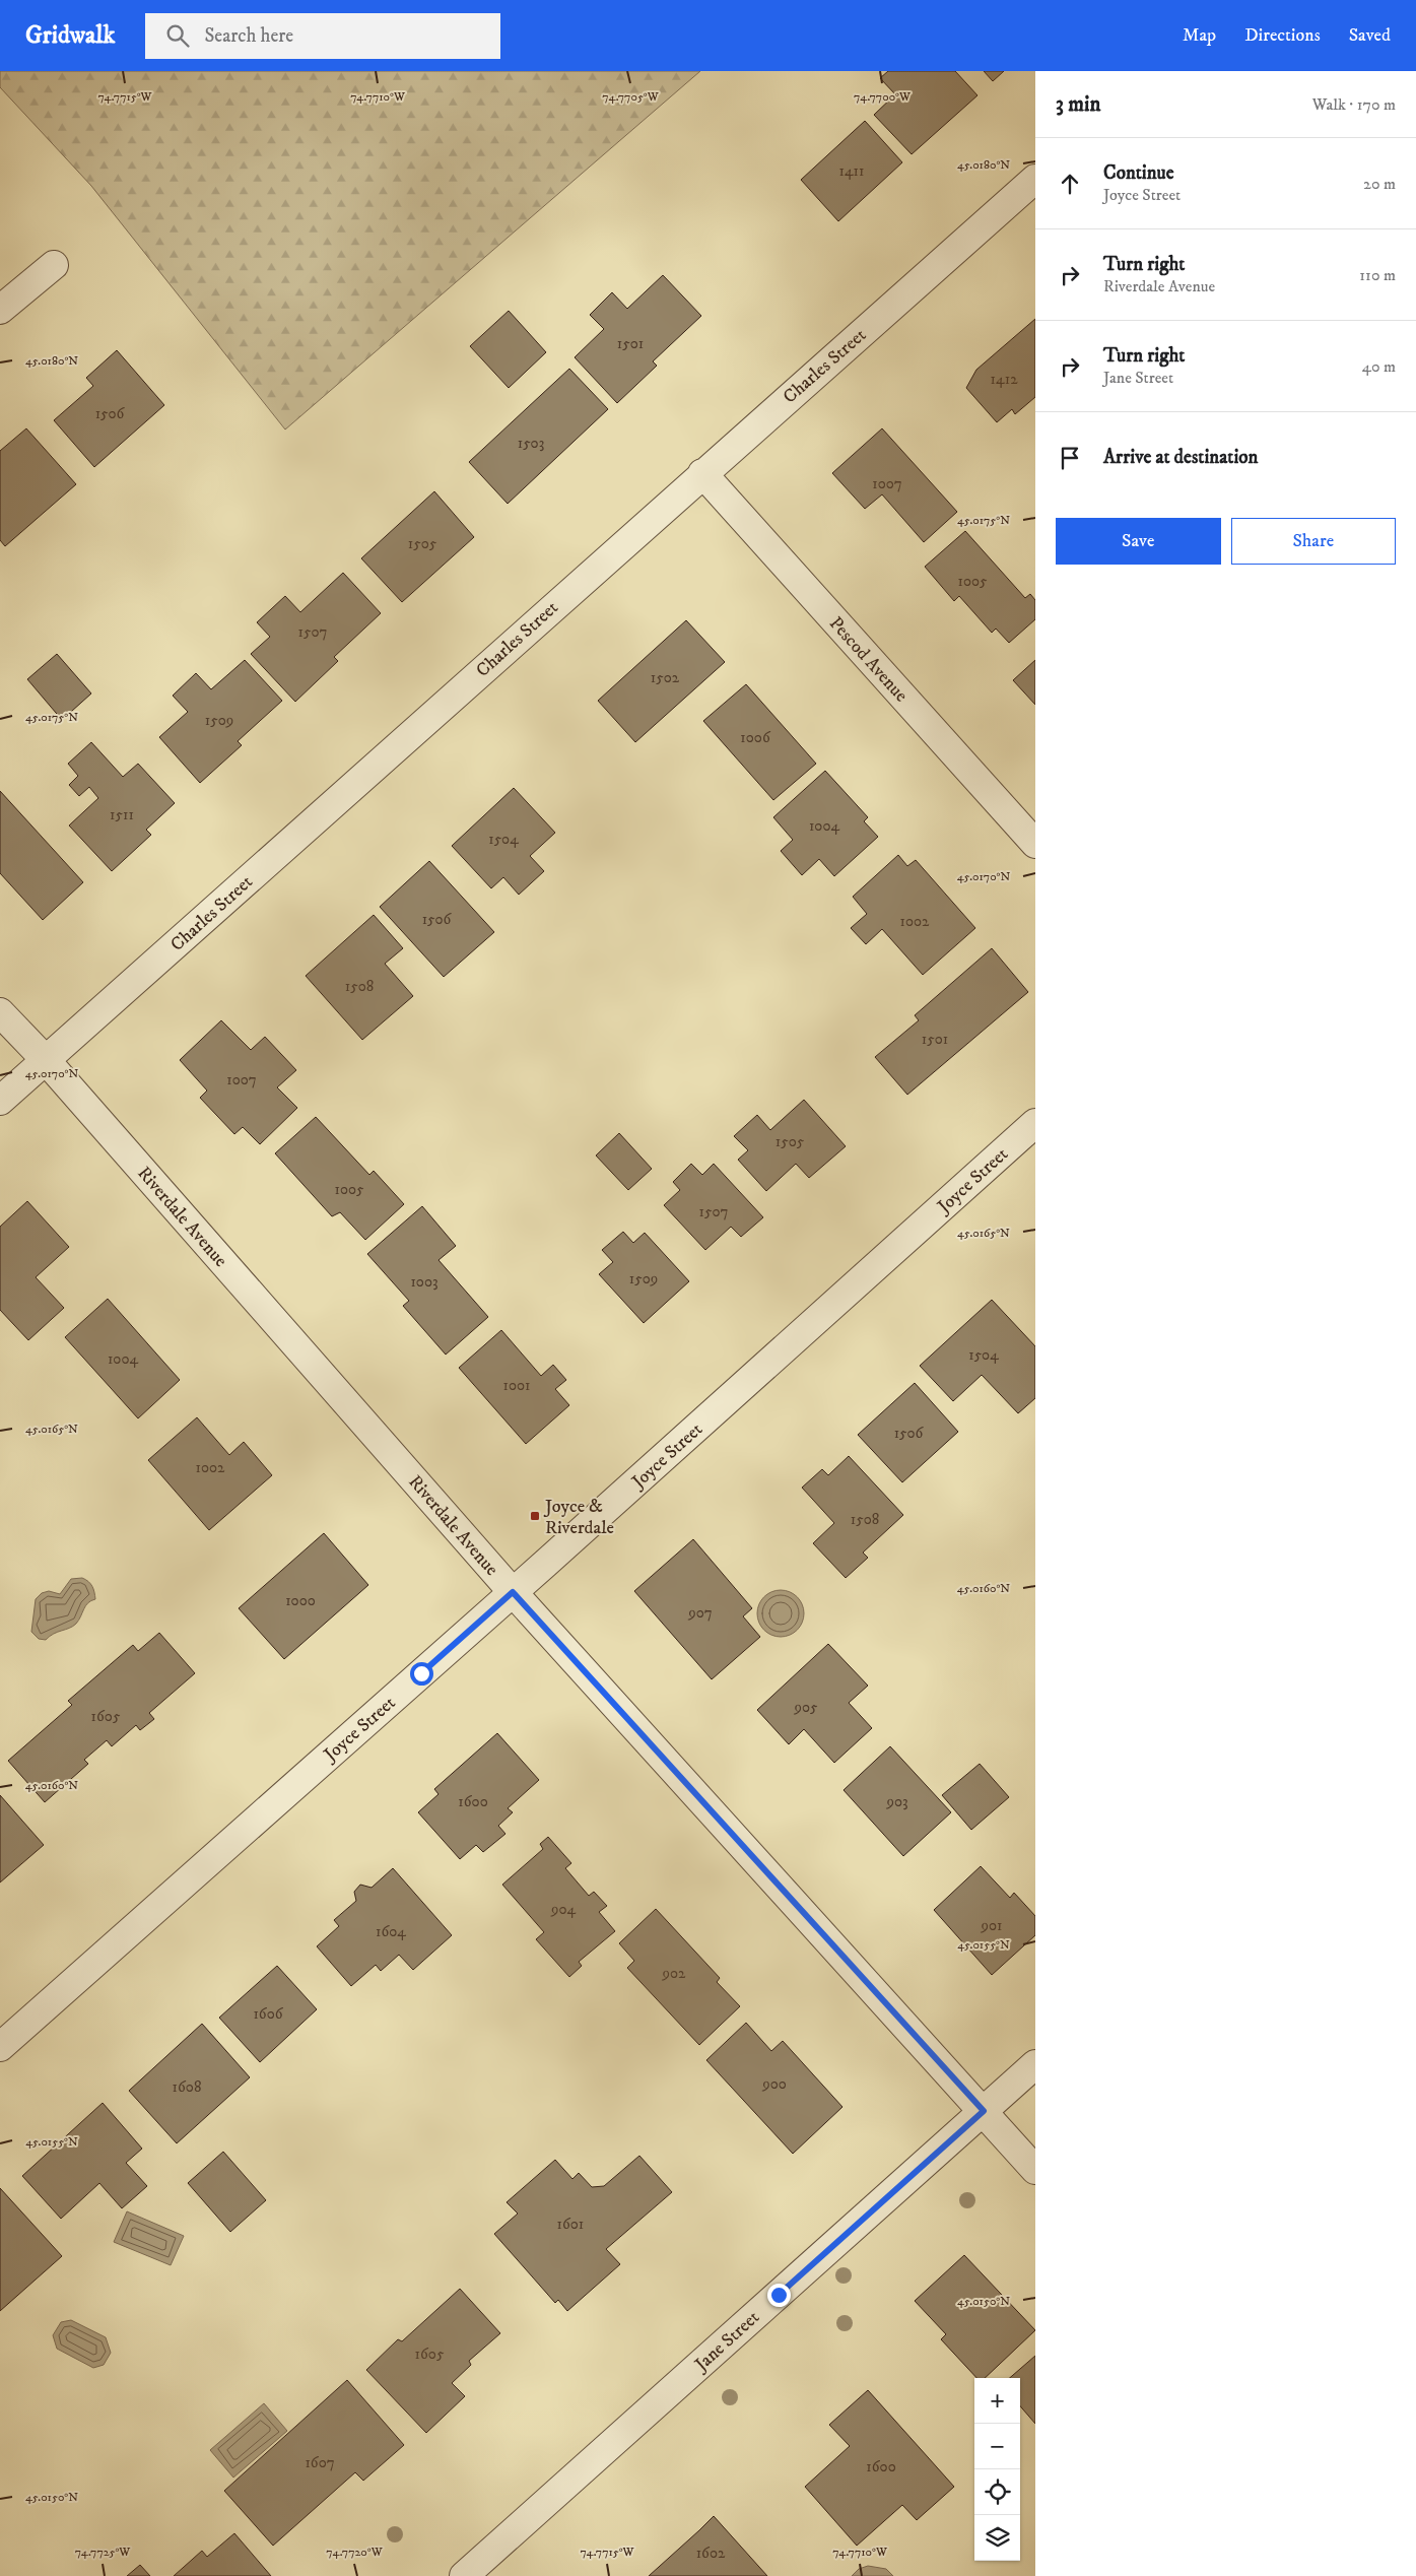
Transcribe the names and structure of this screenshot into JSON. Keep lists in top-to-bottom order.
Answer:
{
  "streets": {
    "street": [
      "Charles Street",
      "Pescod Avenue",
      "Joyce Street",
      "Riverdale Avenue",
      "Jane Street"
    ]
  },
  "crossings": [
    ["Charles Street", "Pescod Avenue"],
    ["Charles Street", "Riverdale Avenue"],
    ["Joyce Street", "Riverdale Avenue"],
    ["Riverdale Avenue", "Jane Street"]
  ],
  "places": {
    "transit": ["Joyce & Riverdale"]
  },
  "house_numbers": [
    "1411",
    "1501",
    "1412",
    "1506",
    "1503",
    "1007",
    "1505",
    "1005",
    "1507",
    "1502",
    "1509",
    "1006",
    "1511",
    "1004",
    "1504",
    "1506",
    "1002",
    "1508",
    "1501",
    "1007",
    "1505",
    "1005",
    "1507",
    "1509",
    "1003",
    "1504",
    "1004",
    "1001",
    "1506",
    "1002",
    "1508",
    "1000",
    "907",
    "905",
    "1605",
    "1600",
    "903",
    "904",
    "901",
    "1604",
    "902",
    "1606",
    "900",
    "1608",
    "1601",
    "1605",
    "1607",
    "1600",
    "1602"
  ],
  "page": {
    "header": "Gridwalk",
    "search": "Search here",
    "nav": ["Map", "Directions", "Saved"],
    "heading": ["3 min", "Walk · 170 m"],
    "list": [
      ["Continue", "Joyce Street", "20 m"],
      ["Turn right", "Riverdale Avenue", "110 m"],
      ["Turn right", "Jane Street", "40 m"],
      "Arrive at destination"
    ],
    "buttons": ["Save", "Share"],
    "map_buttons": ["+", "−"]
  },
  "coordinates": [
    "74.7715°W",
    "74.7710°W",
    "74.7705°W",
    "74.7700°W",
    "45.0180°N",
    "45.0175°N",
    "45.0170°N",
    "45.0165°N",
    "45.0160°N",
    "45.0155°N",
    "45.0150°N",
    "74.7725°W",
    "74.7720°W"
  ]
}
